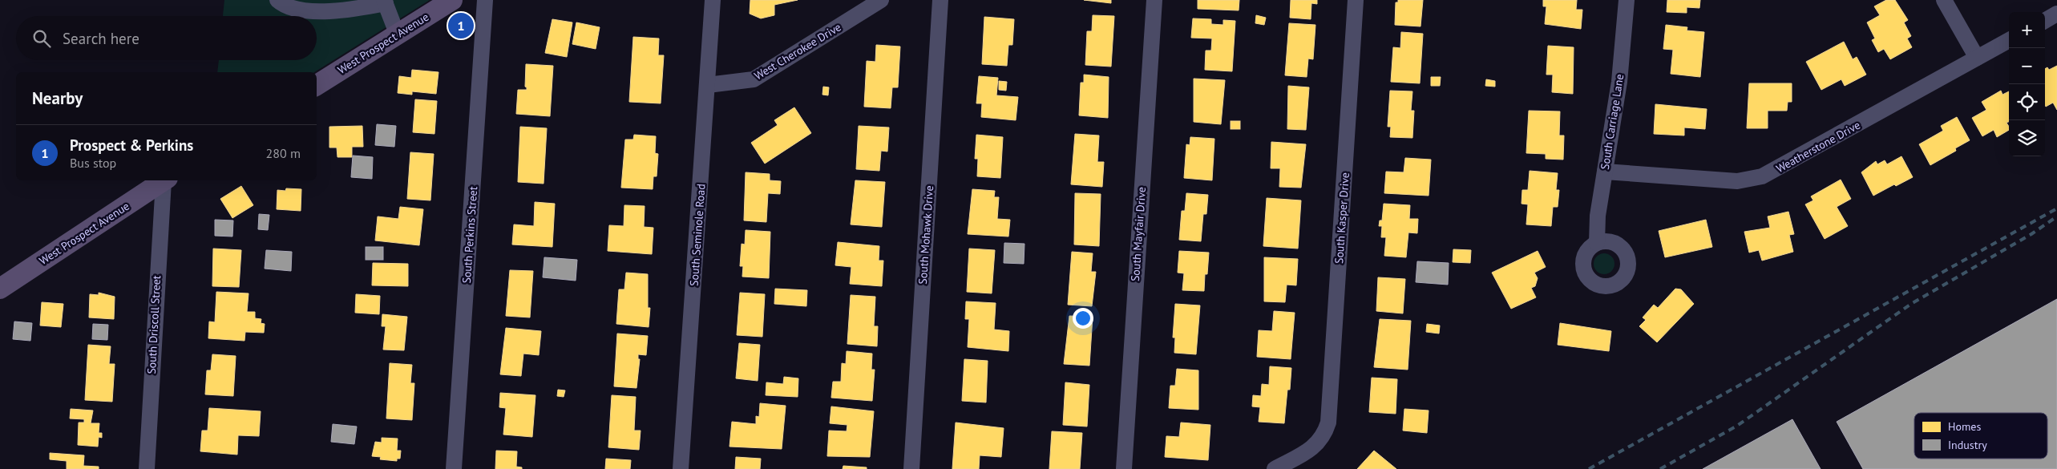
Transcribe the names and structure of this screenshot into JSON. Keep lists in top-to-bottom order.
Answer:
{
  "streets": {
    "main road": ["West Prospect Avenue"],
    "street": [
      "West Cherokee Drive",
      "South Carriage Lane",
      "Weatherstone Drive",
      "South Kasper Drive",
      "South Mayfair Drive",
      "South Perkins Street",
      "South Seminole Road",
      "South Mohawk Drive",
      "South Driscoll Street"
    ]
  },
  "crossings": [
    ["West Cherokee Drive", "South Seminole Road"],
    ["South Carriage Lane", "Weatherstone Drive"]
  ],
  "legend": ["Homes", "Industry"],
  "page": {
    "pins": "1",
    "map_buttons": ["+", "−"],
    "search": "Search here",
    "heading": "Nearby",
    "list": [
      {
        "mark": "1",
        "name": "Prospect & Perkins",
        "note": "Bus stop",
        "value": "280 m"
      }
    ]
  }
}
